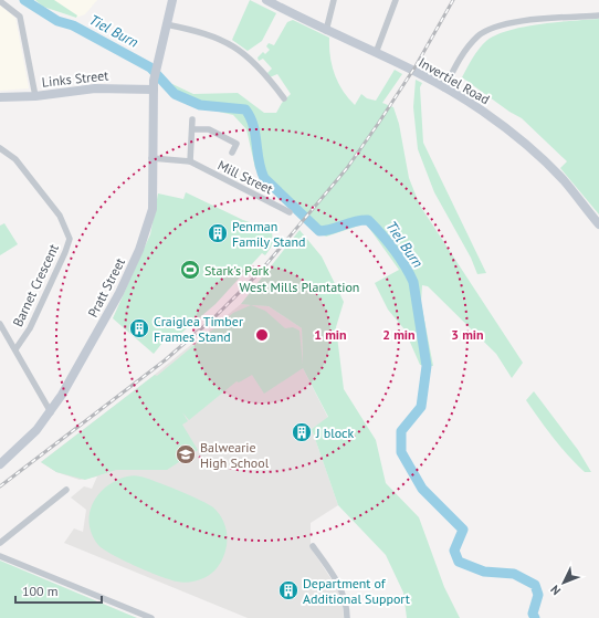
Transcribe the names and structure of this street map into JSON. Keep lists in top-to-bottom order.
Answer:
{
  "streets": {
    "main road": ["Links Street", "Invertiel Road", "Pratt Street"],
    "street": ["Mill Street", "Barnet Crescent"]
  },
  "crossings": [
    ["Links Street", "Pratt Street"],
    ["Mill Street", "Pratt Street"]
  ],
  "water": ["Tiel Burn"],
  "parks": ["West Mills Plantation"],
  "places": {
    "building": [
      "Penman Family Stand",
      "Craiglea Timber Frames Stand",
      "J block",
      "Department of Additional Support"
    ],
    "sports": ["Stark's Park"],
    "school or university": ["Balwearie High School"]
  },
  "scale_bar": "100 m",
  "north": "bottom left",
  "rings": ["1 min", "2 min", "3 min"]
}
